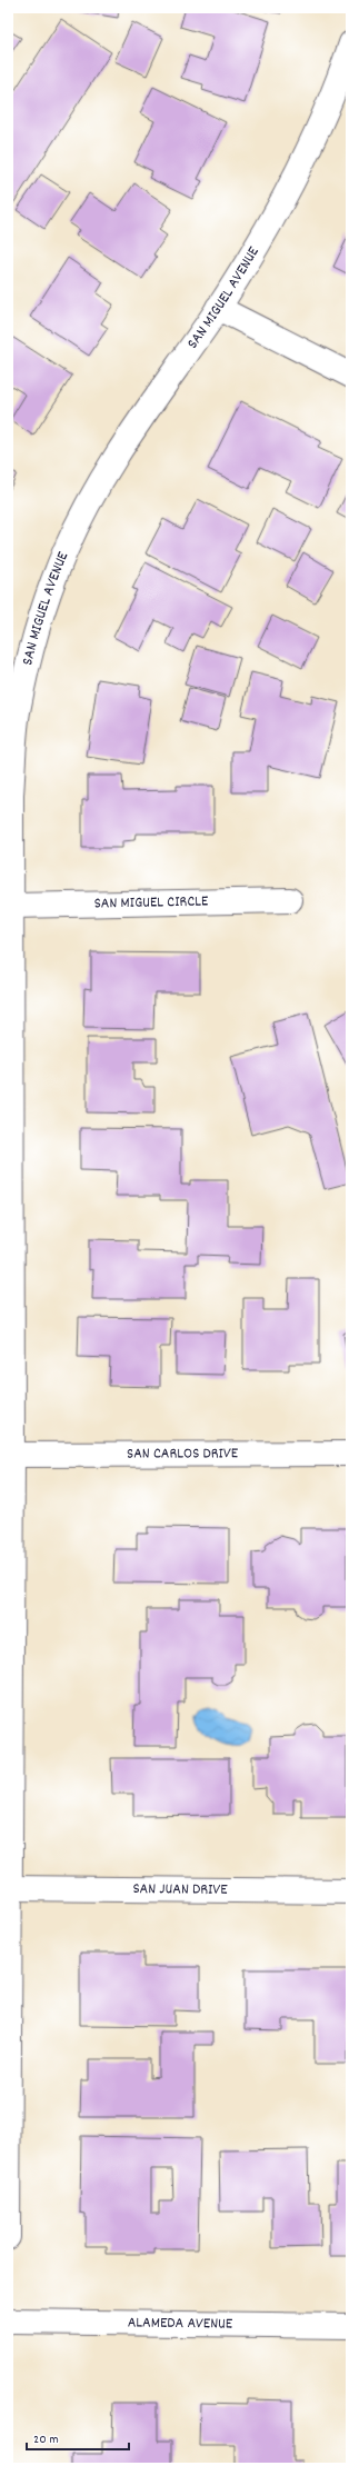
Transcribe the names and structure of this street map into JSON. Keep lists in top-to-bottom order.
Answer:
{
  "streets": {
    "street": [
      "SAN MIGUEL AVENUE",
      "SAN MIGUEL CIRCLE",
      "SAN CARLOS DRIVE",
      "SAN JUAN DRIVE",
      "ALAMEDA AVENUE"
    ]
  },
  "crossings": [
    ["SAN MIGUEL AVENUE", "SAN MIGUEL CIRCLE"],
    ["SAN MIGUEL AVENUE", "SAN CARLOS DRIVE"],
    ["SAN MIGUEL AVENUE", "SAN JUAN DRIVE"]
  ],
  "scale_bar": "20 m"
}
